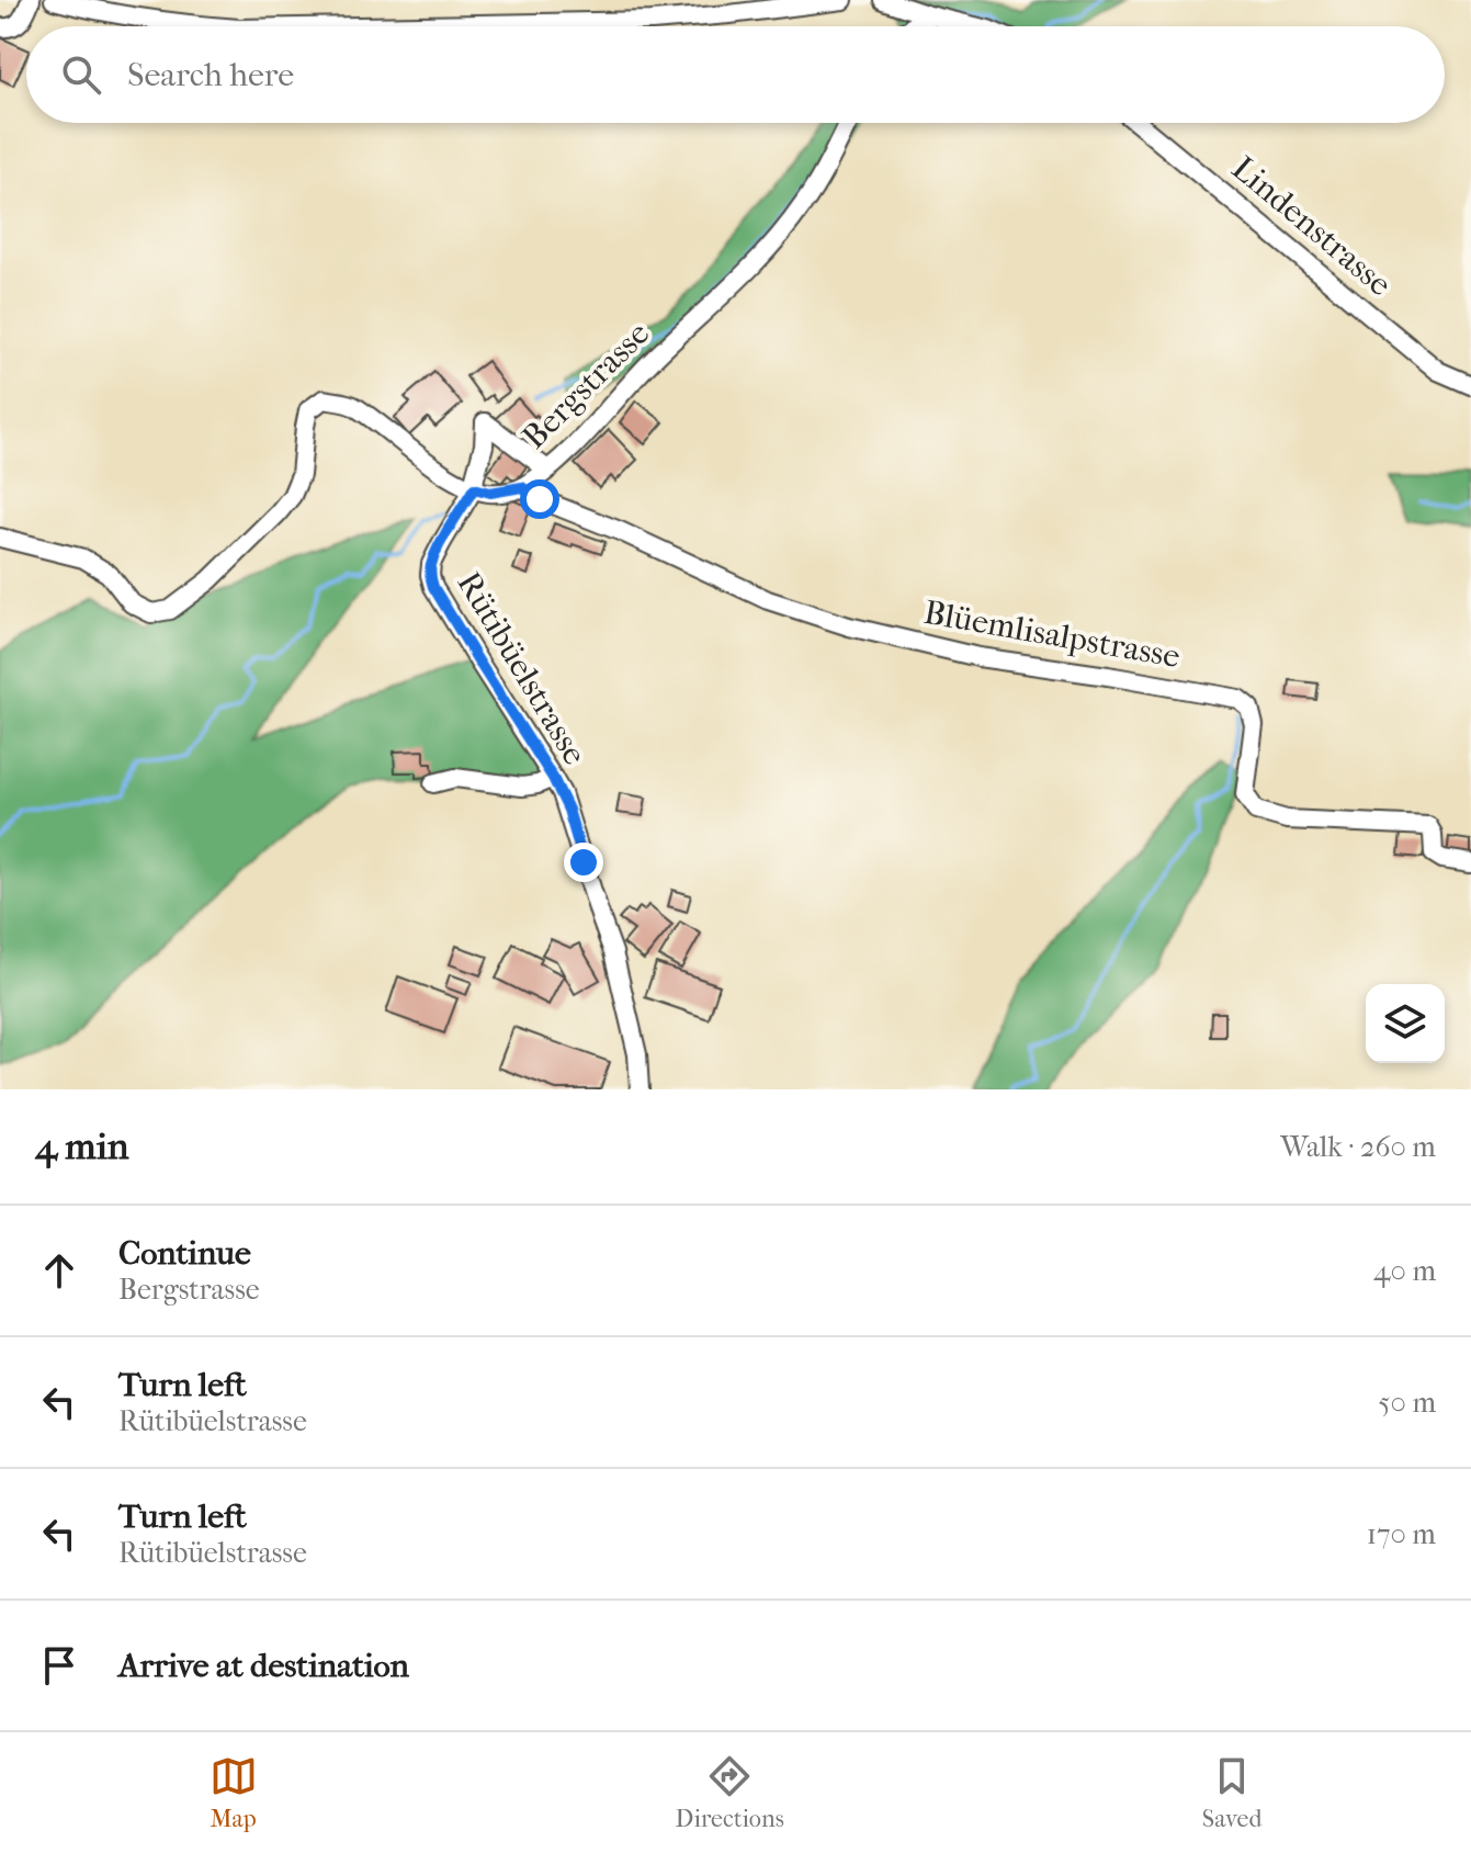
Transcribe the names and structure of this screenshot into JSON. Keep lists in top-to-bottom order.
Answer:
{
  "streets": {
    "street": [
      "Lindenstrasse",
      "Bergstrasse",
      "Blüemlisalpstrasse",
      "Rütibüelstrasse"
    ]
  },
  "crossings": [
    ["Bergstrasse", "Blüemlisalpstrasse"],
    ["Bergstrasse", "Rütibüelstrasse"]
  ],
  "page": {
    "search": "Search here",
    "heading": ["4 min", "Walk · 260 m"],
    "list": [
      ["Continue", "Bergstrasse", "40 m"],
      ["Turn left", "Rütibüelstrasse", "50 m"],
      ["Turn left", "Rütibüelstrasse", "170 m"],
      "Arrive at destination"
    ],
    "nav": ["Map", "Directions", "Saved"]
  }
}
